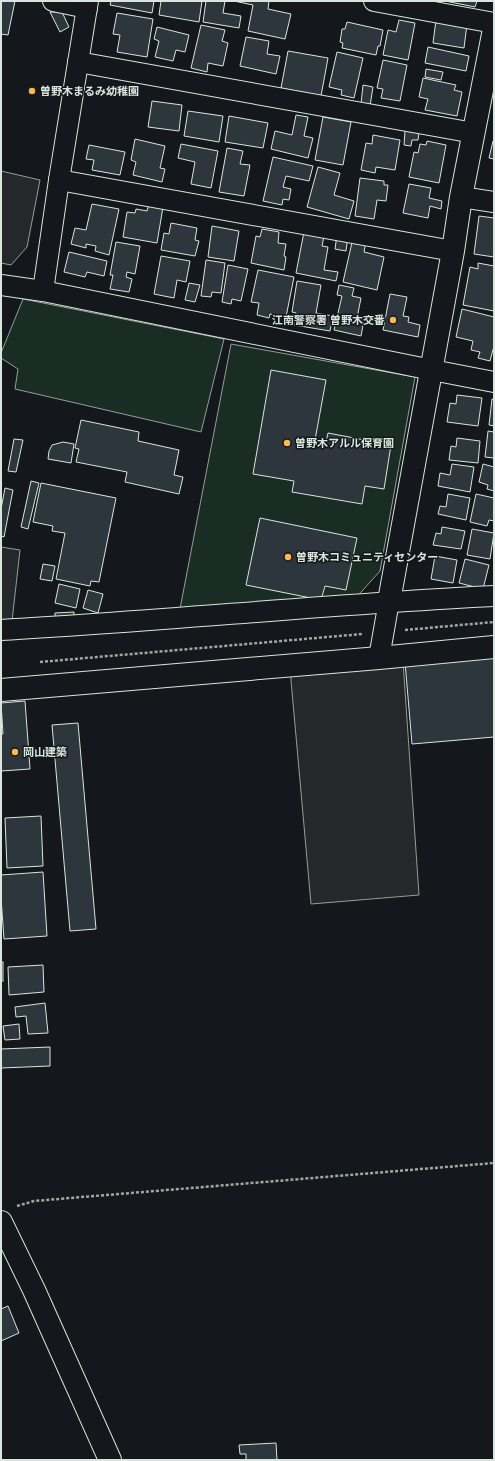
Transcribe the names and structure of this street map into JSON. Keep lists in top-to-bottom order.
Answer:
{
  "places": [
    "曽野木まるみ幼稚園",
    "江南警察署 曽野木交番",
    "曽野木アルル保育園",
    "曽野木コミュニティセンター",
    "岡山建築"
  ]
}
